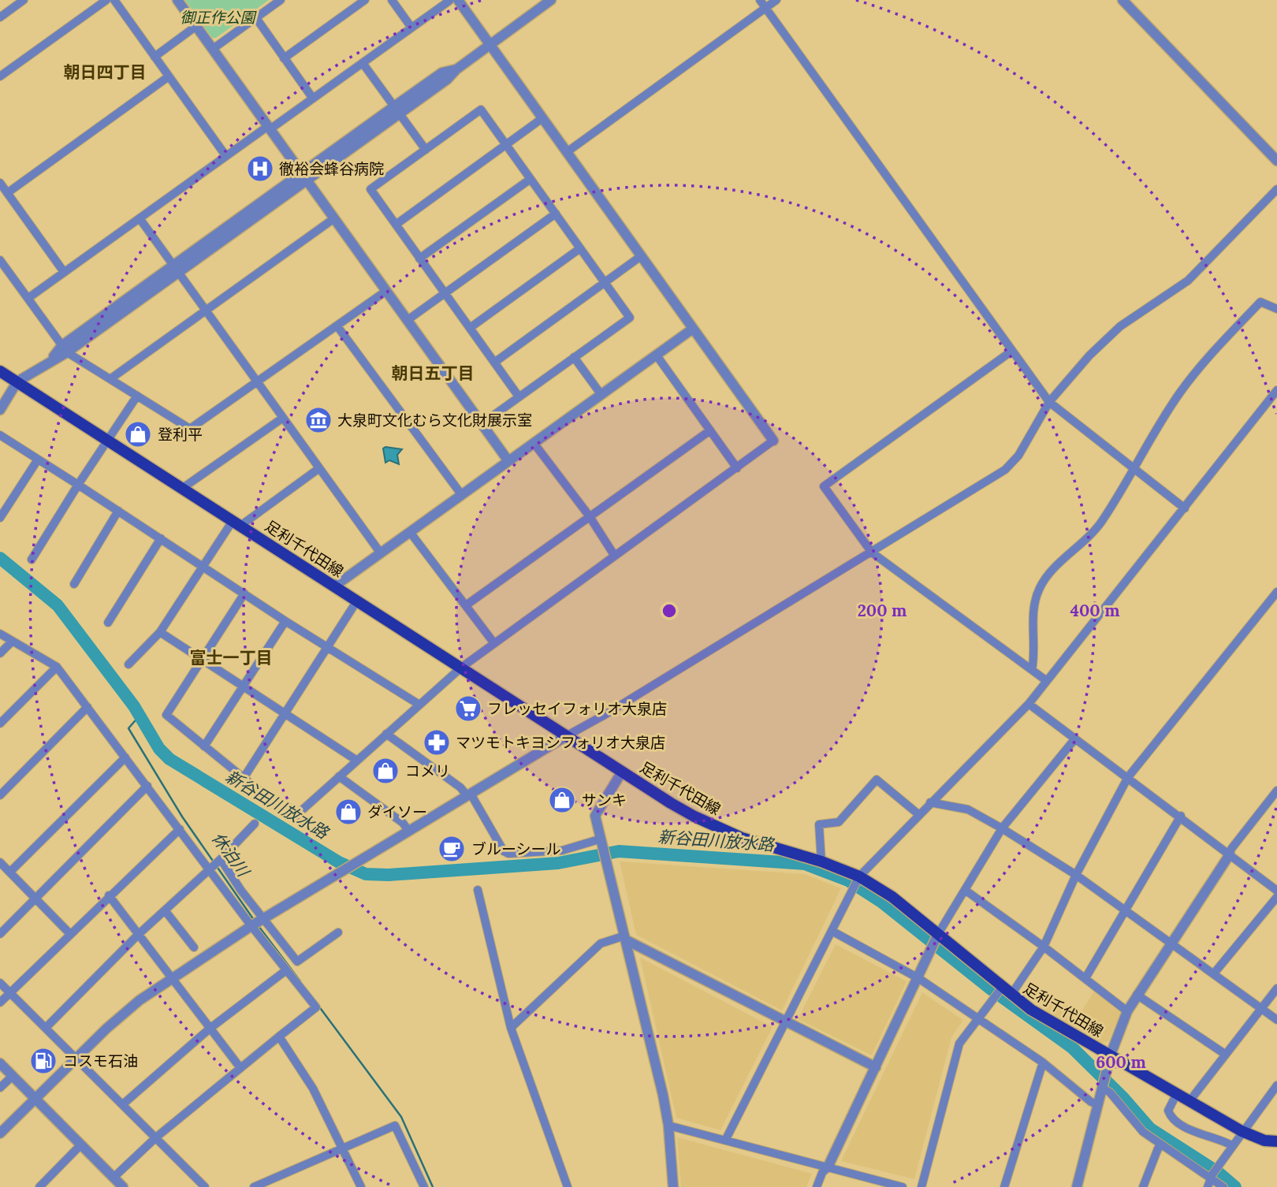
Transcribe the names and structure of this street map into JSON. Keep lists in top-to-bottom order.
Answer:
{
  "streets": {
    "main road": ["足利千代田線"]
  },
  "districts": ["朝日四丁目", "朝日五丁目", "富士一丁目"],
  "water": ["新谷田川放水路", "休泊川"],
  "parks": ["御正作公園"],
  "places": {
    "hospital": ["徹裕会蜂谷病院"],
    "museum": ["大泉町文化むら文化財展示室"],
    "shop": [
      "登利平",
      "コメリ",
      "サンキ",
      "ダイソー"
    ],
    "supermarket": ["フレッセイフォリオ大泉店"],
    "pharmacy": ["マツモトキヨシフォリオ大泉店"],
    "cafe": ["ブルーシール"],
    "fuel station": ["コスモ石油"]
  },
  "rings": ["200 m", "400 m", "600 m"]
}
